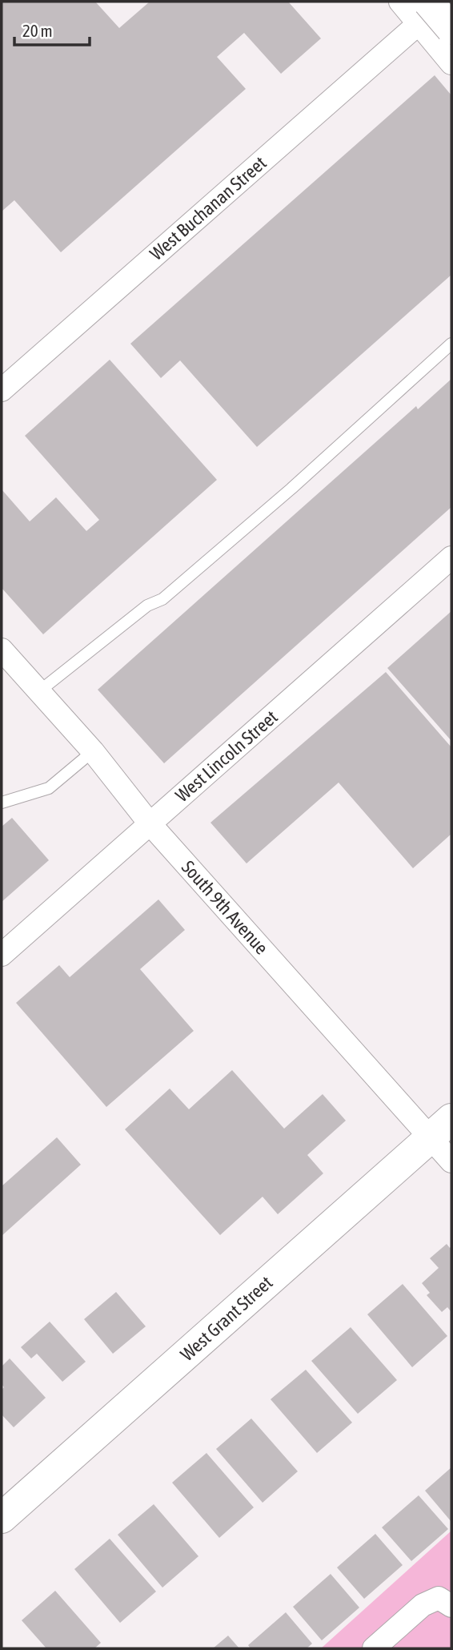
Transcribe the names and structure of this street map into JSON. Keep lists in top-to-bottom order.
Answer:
{
  "streets": {
    "main road": ["West Grant Street"],
    "street": ["West Buchanan Street", "West Lincoln Street", "South 9th Avenue"]
  },
  "crossings": [
    ["West Lincoln Street", "South 9th Avenue"],
    ["South 9th Avenue", "West Grant Street"]
  ],
  "scale_bar": "20 m"
}
